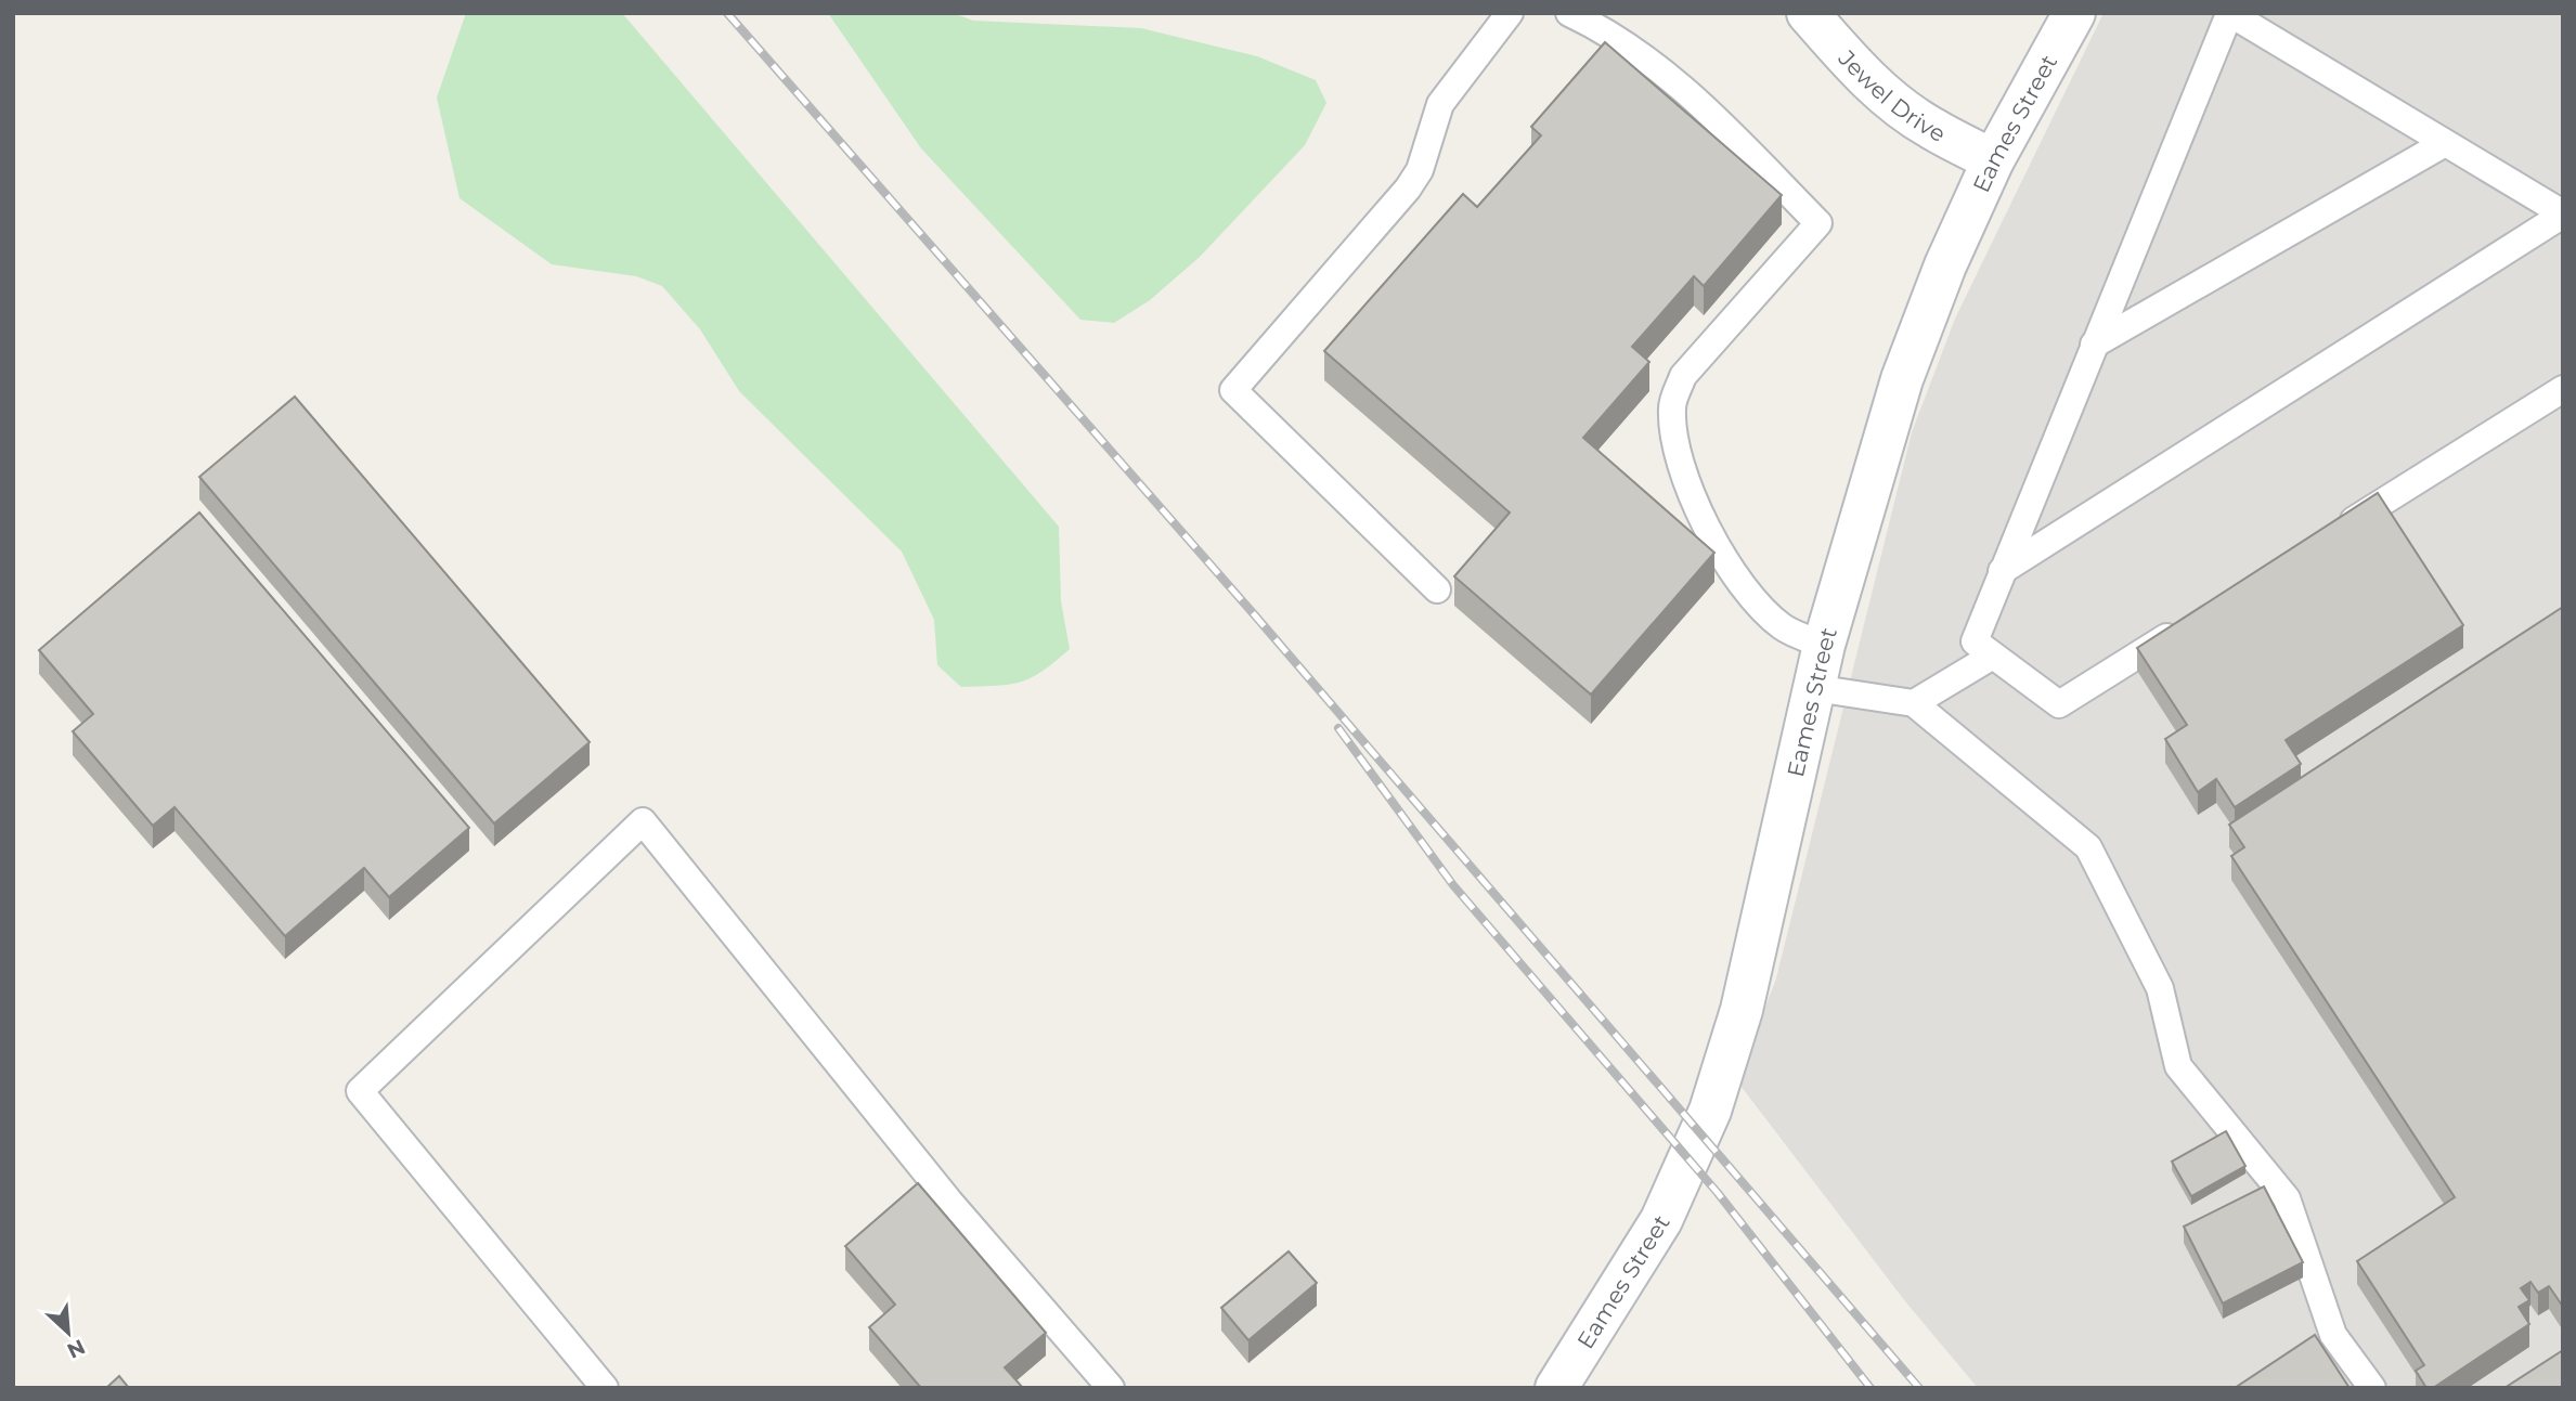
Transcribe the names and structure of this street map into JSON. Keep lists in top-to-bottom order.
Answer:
{
  "streets": {
    "main road": ["Jewel Drive", "Eames Street"]
  },
  "crossings": [
    ["Jewel Drive", "Eames Street"]
  ],
  "north": "bottom right"
}
